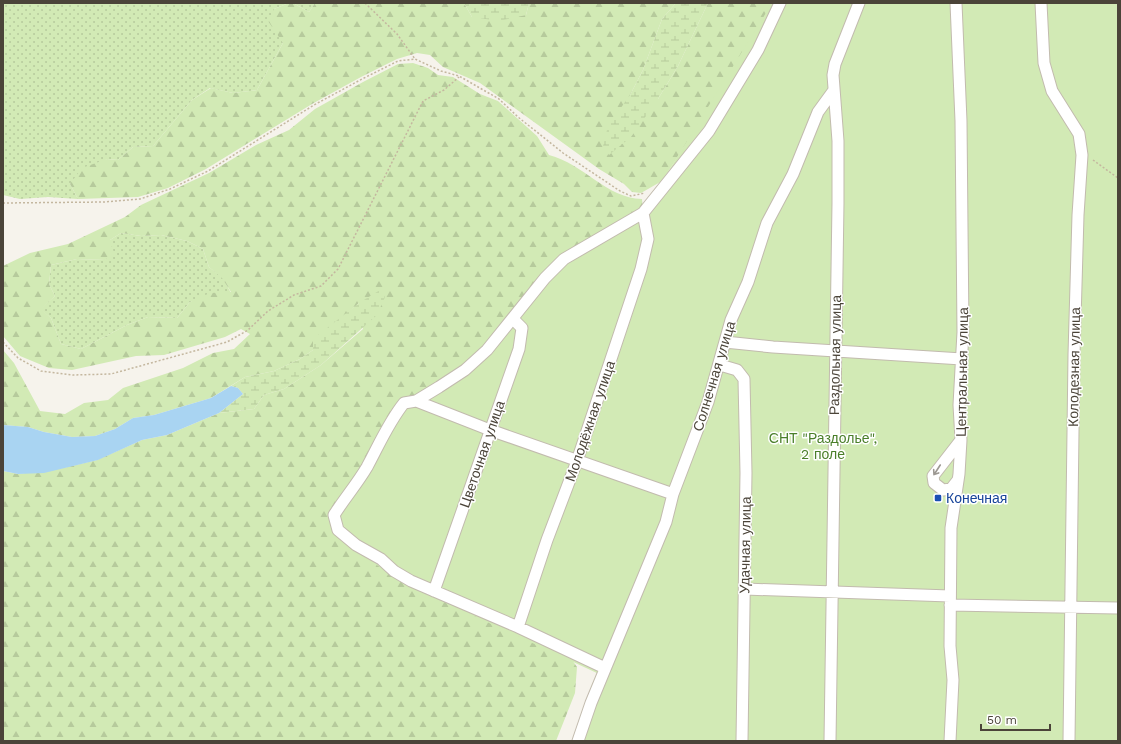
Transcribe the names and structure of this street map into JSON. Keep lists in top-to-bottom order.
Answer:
{
  "streets": {
    "street": [
      "Раздольная улица",
      "Колодезная улица",
      "Центральная улица",
      "Солнечная улица",
      "Молодёжная улица",
      "Цветочная улица",
      "Удачная улица"
    ]
  },
  "crossings": [
    ["Раздольная улица", "Солнечная улица"],
    ["Солнечная улица", "Удачная улица"]
  ],
  "parks": ["СНТ \"Раздолье\", 2 поле"],
  "places": {
    "transit": ["Конечная"]
  },
  "scale_bar": "50 m"
}
